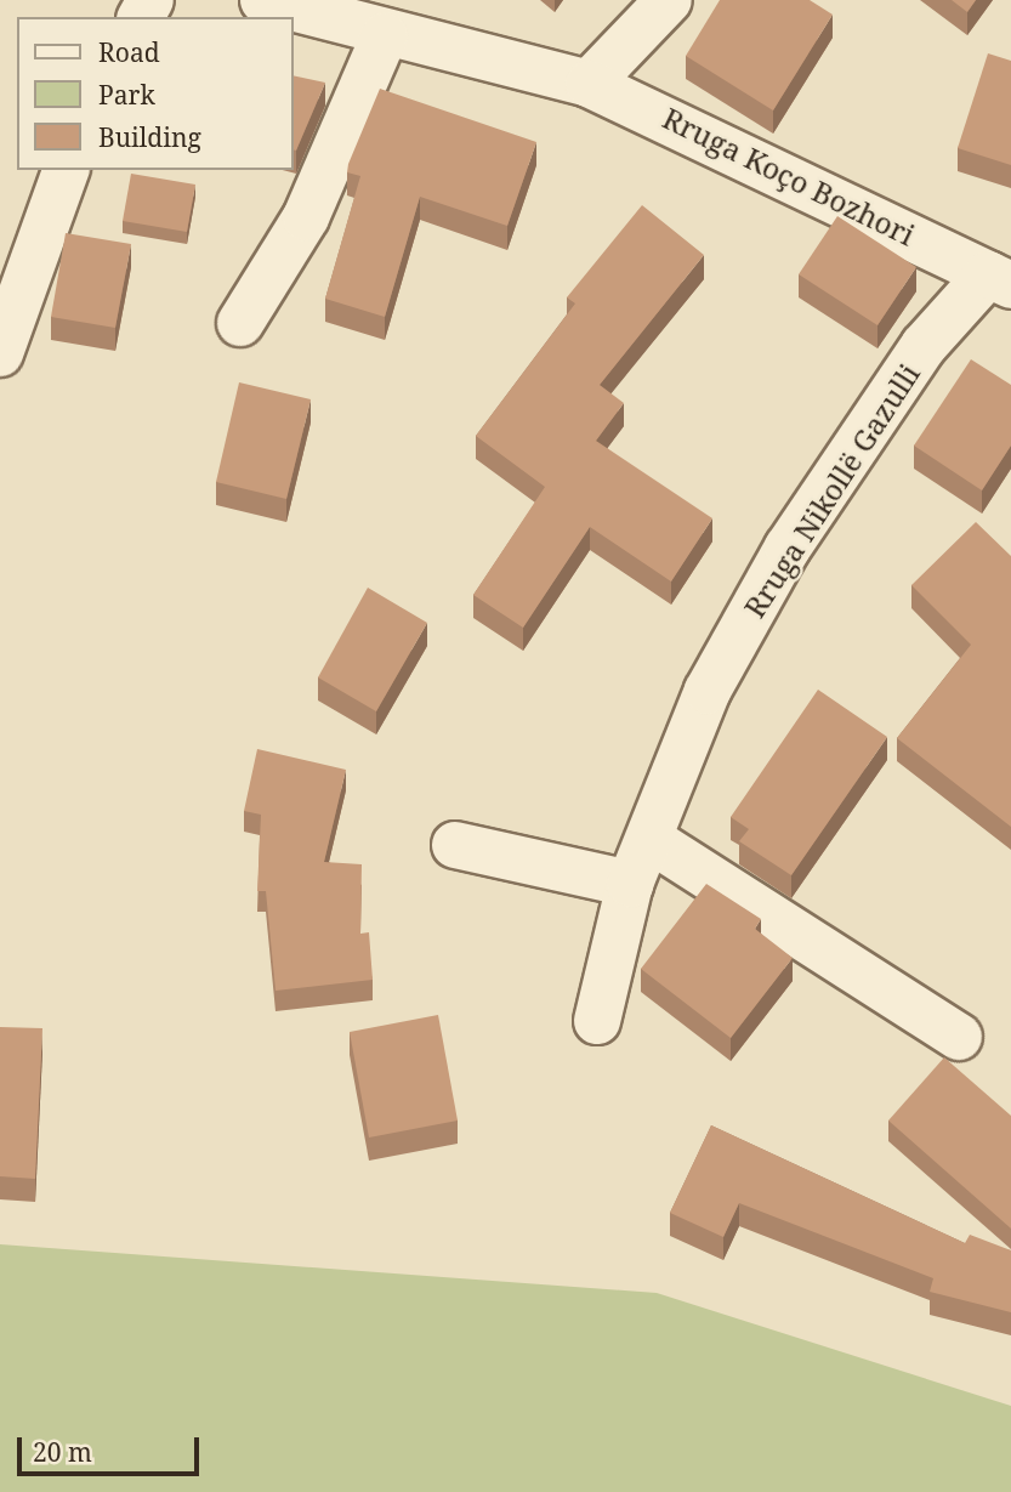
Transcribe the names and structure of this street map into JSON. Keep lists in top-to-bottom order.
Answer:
{
  "streets": {
    "street": ["Rruga Koço Bozhori", "Rruga Nikollë Gazulli"]
  },
  "crossings": [
    ["Rruga Koço Bozhori", "Rruga Nikollë Gazulli"]
  ],
  "legend": ["Road", "Park", "Building"],
  "scale_bar": "20 m"
}
